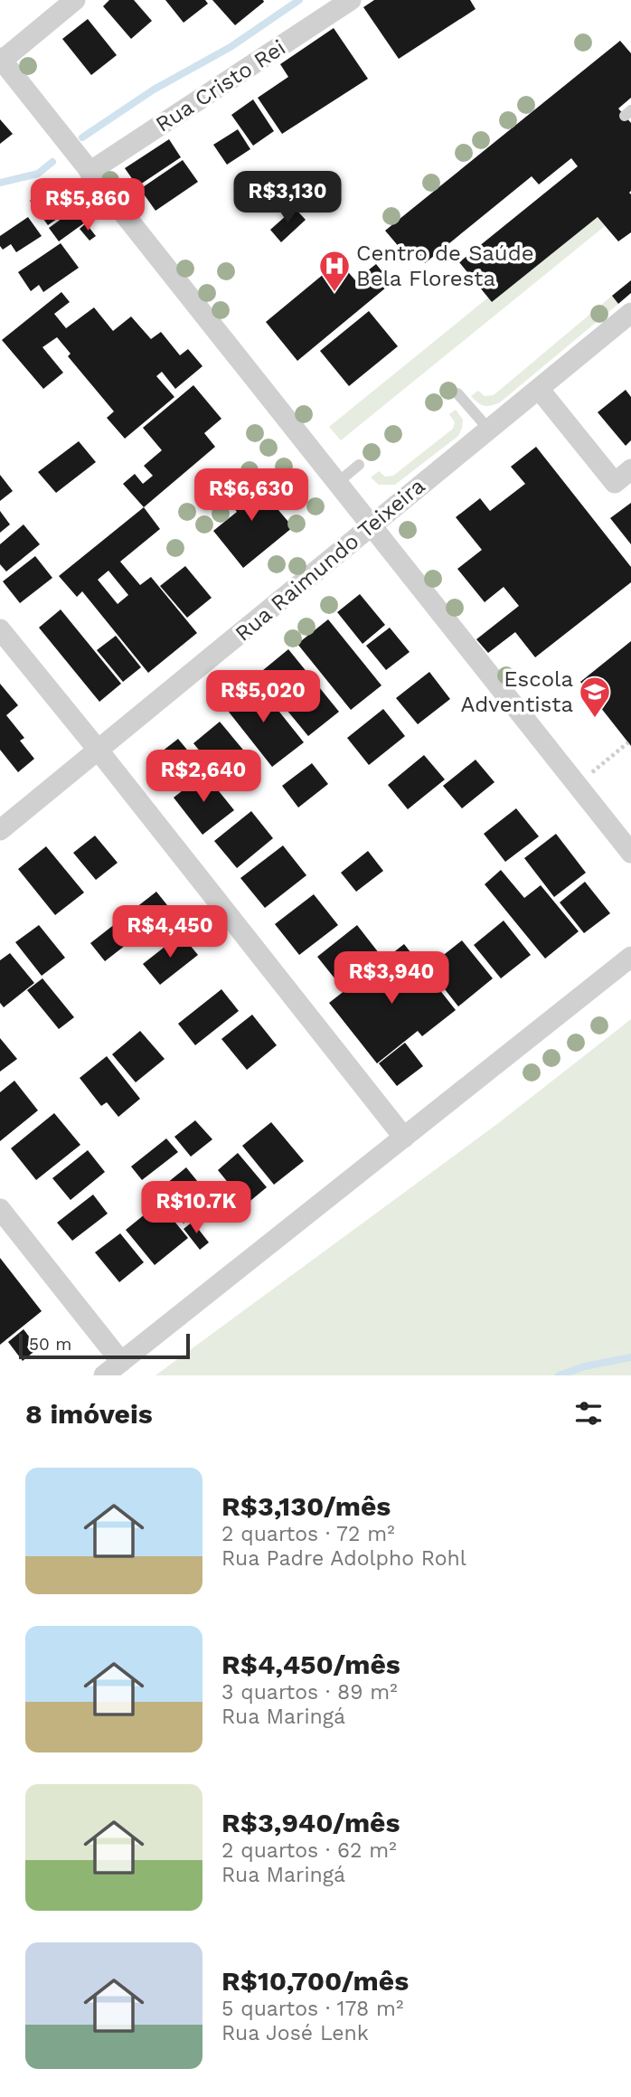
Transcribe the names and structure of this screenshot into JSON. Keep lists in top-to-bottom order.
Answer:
{
  "streets": {
    "street": ["Rua Cristo Rei", "Rua Raimundo Teixeira"]
  },
  "places": {
    "hospital": ["Centro de Saúde Bela Floresta"],
    "school or university": ["Escola Adventista"]
  },
  "scale_bar": "50 m",
  "page": {
    "price": [
      "R$3,130",
      "R$5,860",
      "R$6,630",
      "R$5,020",
      "R$2,640",
      "R$4,450",
      "R$3,940",
      "R$10.7K"
    ],
    "scale": "50 m",
    "heading": "8 imóveis",
    "list": [
      {
        "name": "R$3,130/mês",
        "note": "2 quartos · 72 m² · Rua Padre Adolpho Rohl"
      },
      {
        "name": "R$4,450/mês",
        "note": "3 quartos · 89 m² · Rua Maringá"
      },
      {
        "name": "R$3,940/mês",
        "note": "2 quartos · 62 m² · Rua Maringá"
      },
      {
        "name": "R$10,700/mês",
        "note": "5 quartos · 178 m² · Rua José Lenk"
      }
    ]
  }
}
